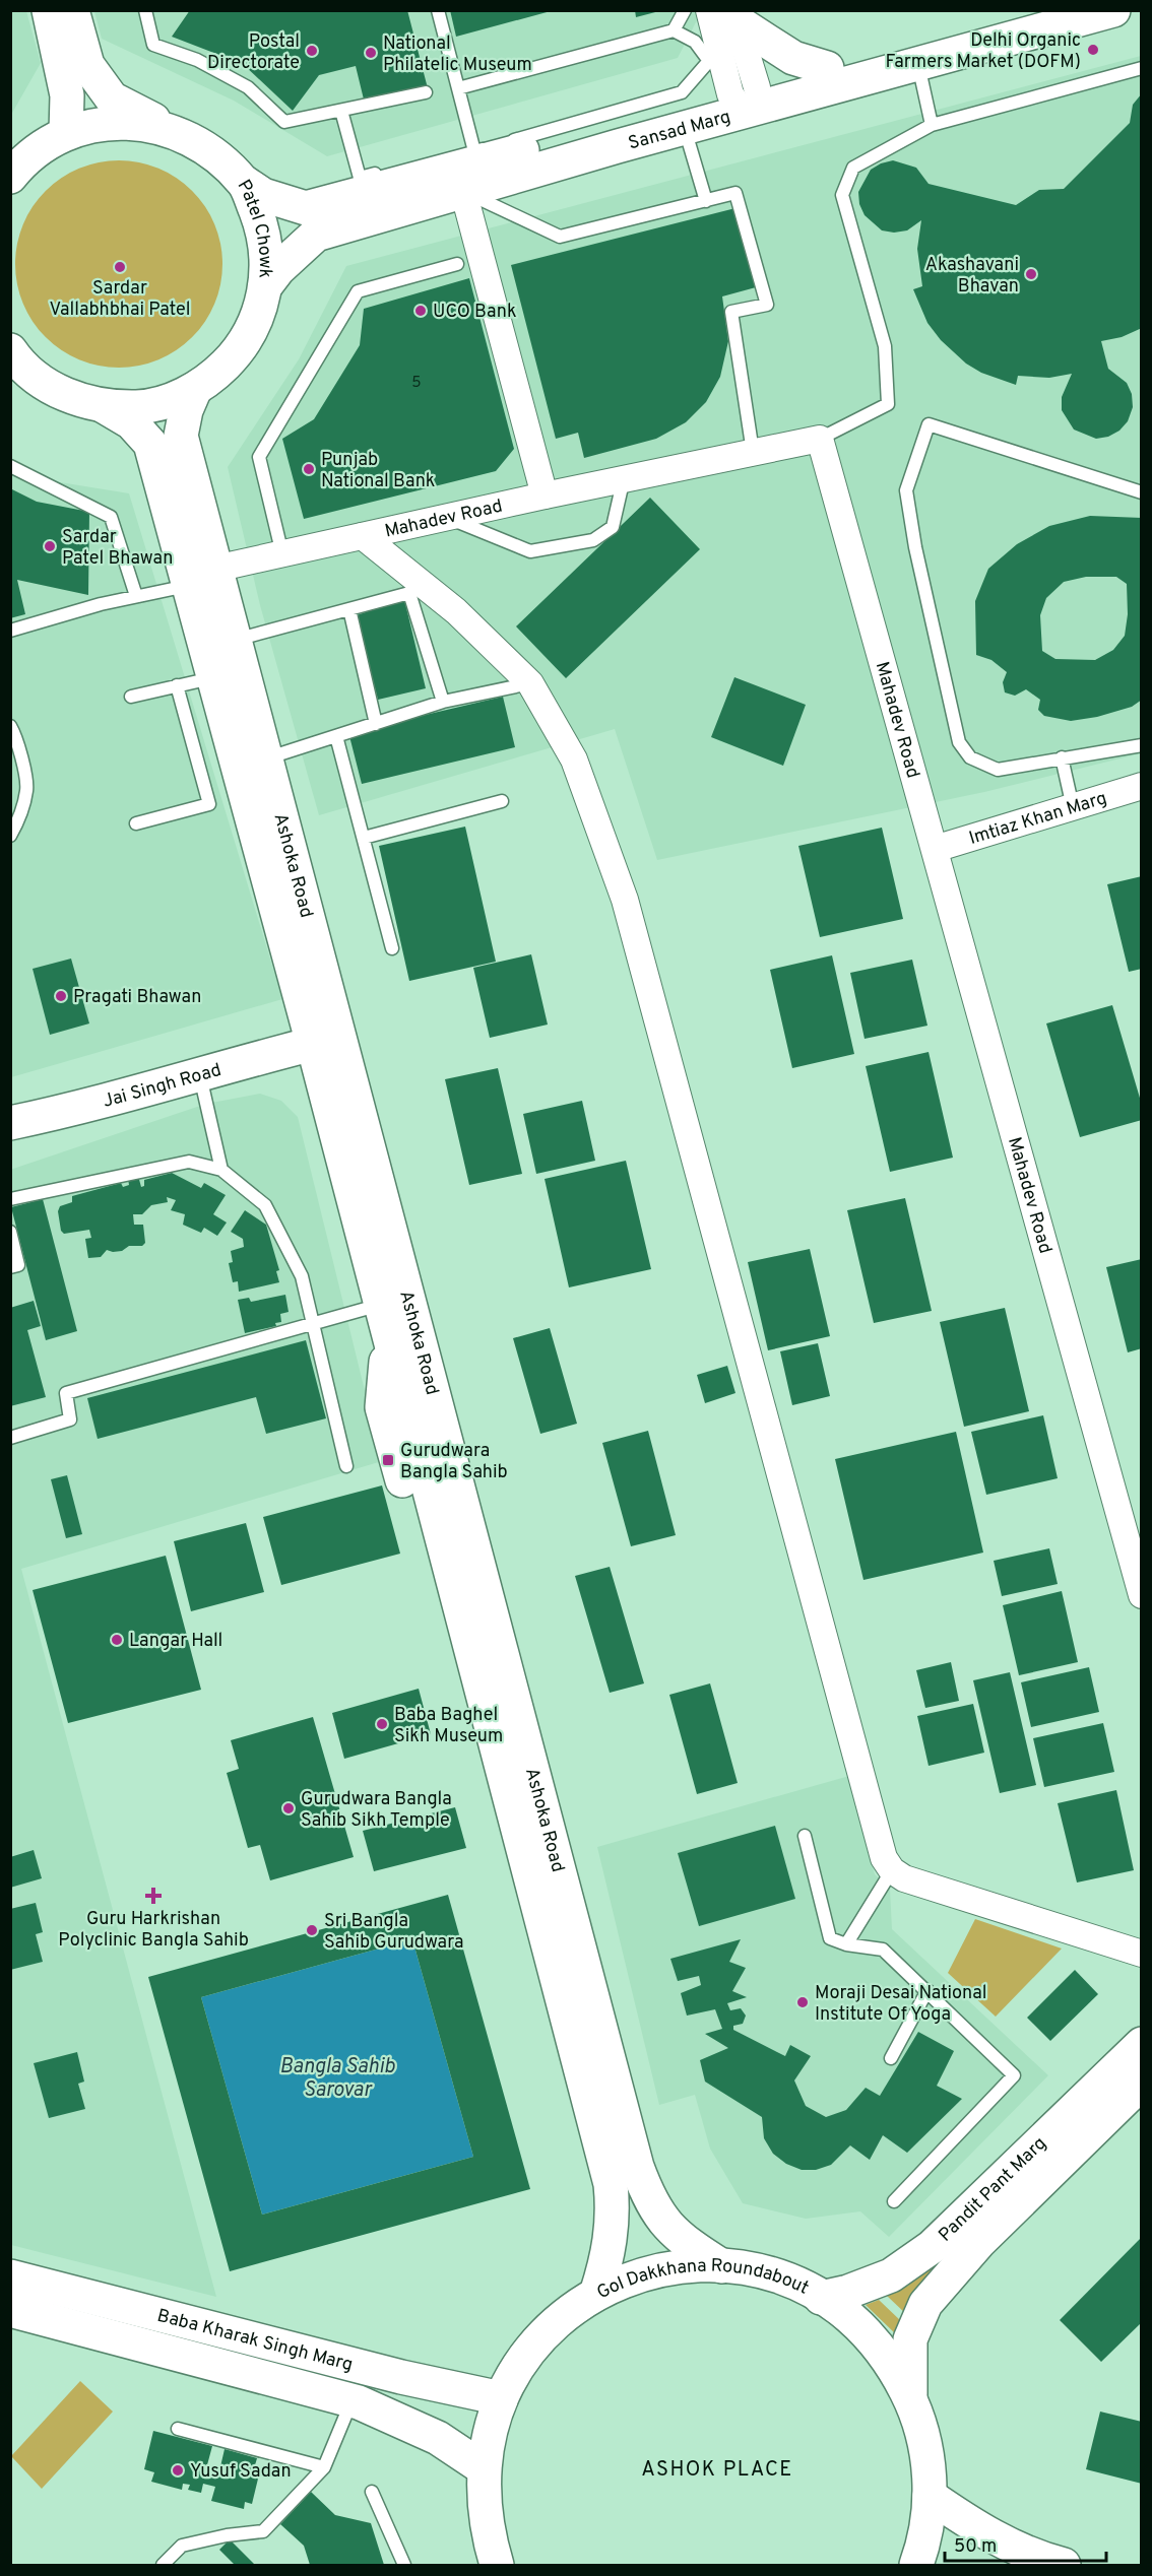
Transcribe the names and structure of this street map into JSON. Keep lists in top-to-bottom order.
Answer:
{
  "streets": {
    "main road": [
      "Sansad Marg",
      "Patel Chowk",
      "Ashoka Road",
      "Jai Singh Road",
      "Pandit Pant Marg",
      "Gol Dakkhana Roundabout",
      "Baba Kharak Singh Marg"
    ],
    "street": ["Mahadev Road", "Imtiaz Khan Marg"]
  },
  "crossings": [
    ["Sansad Marg", "Patel Chowk"],
    ["Patel Chowk", "Ashoka Road"],
    ["Mahadev Road", "Imtiaz Khan Marg"],
    ["Mahadev Road", "Ashoka Road"],
    ["Ashoka Road", "Jai Singh Road"],
    ["Ashoka Road", "Gol Dakkhana Roundabout"],
    ["Pandit Pant Marg", "Gol Dakkhana Roundabout"],
    ["Gol Dakkhana Roundabout", "Baba Kharak Singh Marg"]
  ],
  "districts": ["ASHOK PLACE"],
  "water": ["Bangla Sahib Sarovar"],
  "places": {
    "other": [
      "Delhi Organic Farmers Market (DOFM)",
      "Postal Directorate",
      "National Philatelic Museum",
      "Sardar Vallabhbhai Patel",
      "Akashavani Bhavan",
      "UCO Bank",
      "Punjab National Bank",
      "Sardar Patel Bhawan",
      "Pragati Bhawan",
      "Langar Hall",
      "Baba Baghel Sikh Museum",
      "Gurudwara Bangla Sahib Sikh Temple",
      "Sri Bangla Sahib Gurudwara",
      "Moraji Desai National Institute Of Yoga",
      "Yusuf Sadan"
    ],
    "transit": ["Gurudwara Bangla Sahib"],
    "health": ["Guru Harkrishan Polyclinic Bangla Sahib"]
  },
  "house_numbers": ["5"],
  "scale_bar": "50 m"
}
